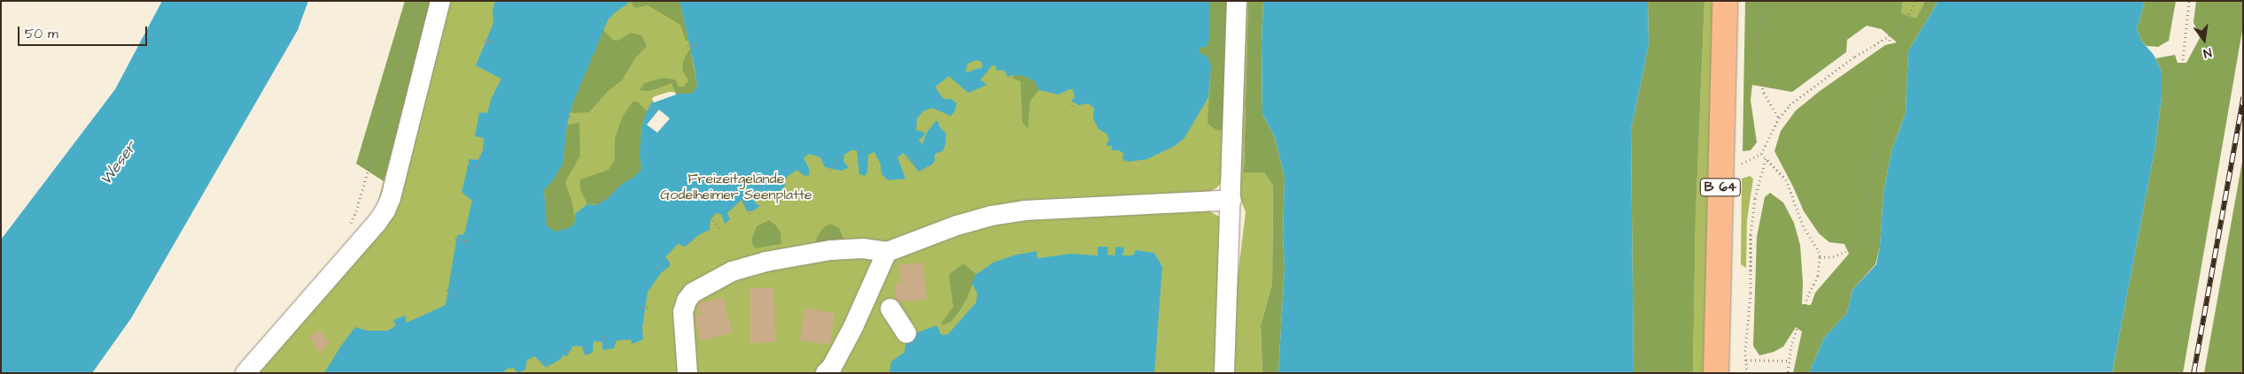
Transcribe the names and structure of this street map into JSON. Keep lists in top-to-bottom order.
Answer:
{
  "streets": {
    "main road": ["B 64"]
  },
  "water": ["Weser"],
  "parks": ["Freizeitgelände Godelheimer Seenplatte"],
  "scale_bar": "50 m",
  "north": "bottom"
}
